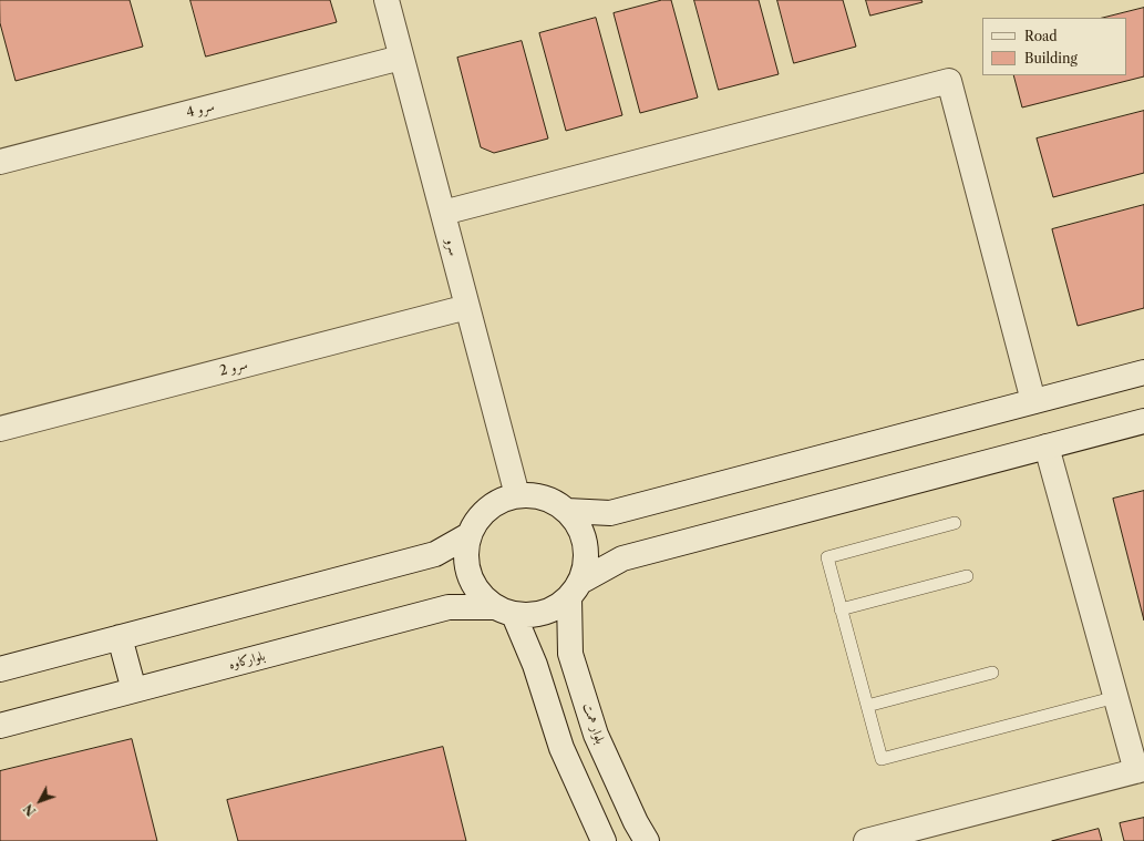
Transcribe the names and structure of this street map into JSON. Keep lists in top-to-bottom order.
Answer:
{
  "streets": {
    "street": [
      "سرو 4",
      "سرو",
      "سرو 2",
      "بلوارکاوه",
      "بلوار همت"
    ]
  },
  "crossings": [
    ["سرو 4", "سرو"],
    ["سرو", "سرو 2"],
    ["سرو", "بلوارکاوه"],
    ["سرو", "بلوار همت"],
    ["بلوارکاوه", "بلوار همت"]
  ],
  "legend": ["Road", "Building"],
  "north": "bottom left"
}
